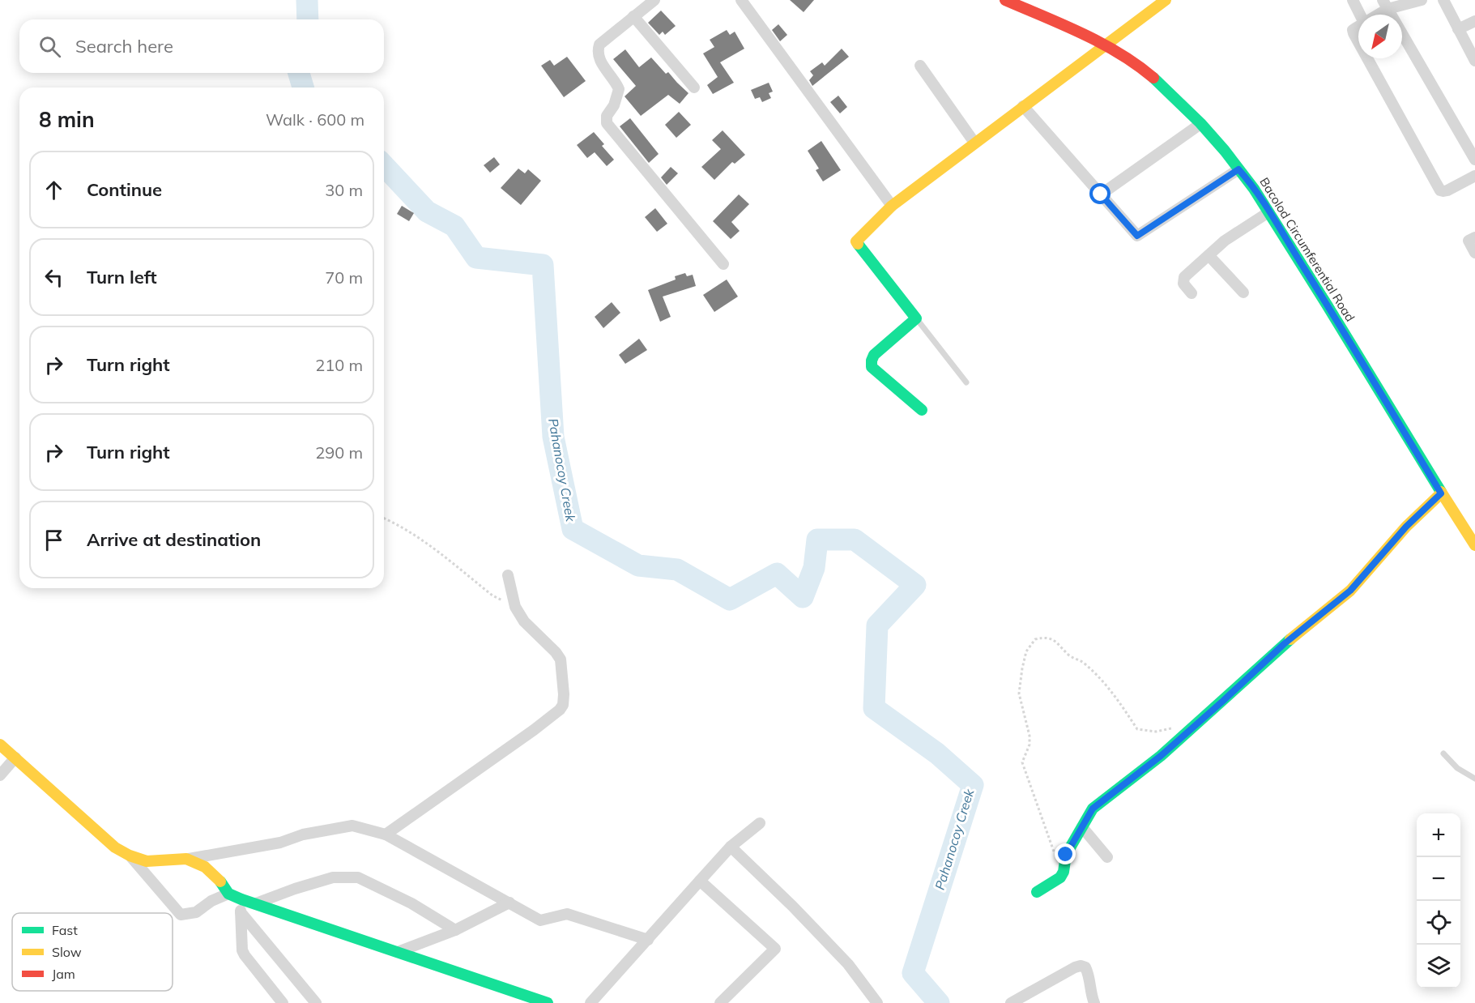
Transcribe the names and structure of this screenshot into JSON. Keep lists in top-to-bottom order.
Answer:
{
  "streets": {
    "street": ["Bacolod Circumferential Road"]
  },
  "water": ["Pahanocoy Creek"],
  "legend": ["Fast", "Slow", "Jam"],
  "north": "bottom left",
  "page": {
    "search": "Search here",
    "heading": ["8 min", "Walk · 600 m"],
    "list": [
      ["Continue", "30 m"],
      ["Turn left", "70 m"],
      ["Turn right", "210 m"],
      ["Turn right", "290 m"],
      "Arrive at destination"
    ],
    "map_buttons": ["+", "−"]
  }
}
